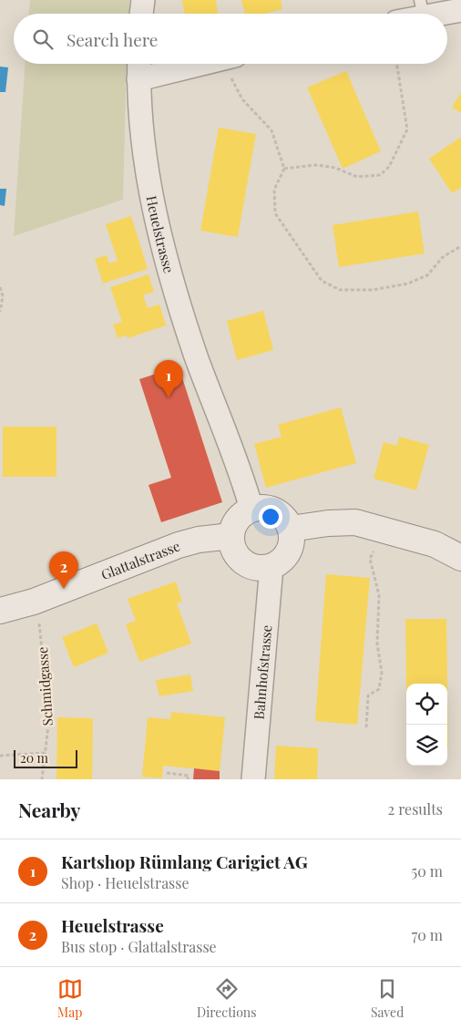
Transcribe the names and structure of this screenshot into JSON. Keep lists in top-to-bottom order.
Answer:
{
  "streets": {
    "street": ["Heuelstrasse", "Glattalstrasse", "Bahnhofstrasse"],
    "path": ["Schmidgasse"]
  },
  "crossings": [
    ["Heuelstrasse", "Glattalstrasse"],
    ["Heuelstrasse", "Bahnhofstrasse"],
    ["Glattalstrasse", "Bahnhofstrasse"]
  ],
  "scale_bar": "20 m",
  "page": {
    "search": "Search here",
    "pins": ["1", "2"],
    "scale": "20 m",
    "heading": ["Nearby", "2 results"],
    "list": [
      {
        "mark": "1",
        "name": "Kartshop Rümlang Carigiet AG",
        "note": "Shop · Heuelstrasse",
        "value": "50 m"
      },
      {
        "mark": "2",
        "name": "Heuelstrasse",
        "note": "Bus stop · Glattalstrasse",
        "value": "70 m"
      }
    ],
    "nav": ["Map", "Directions", "Saved"]
  }
}
